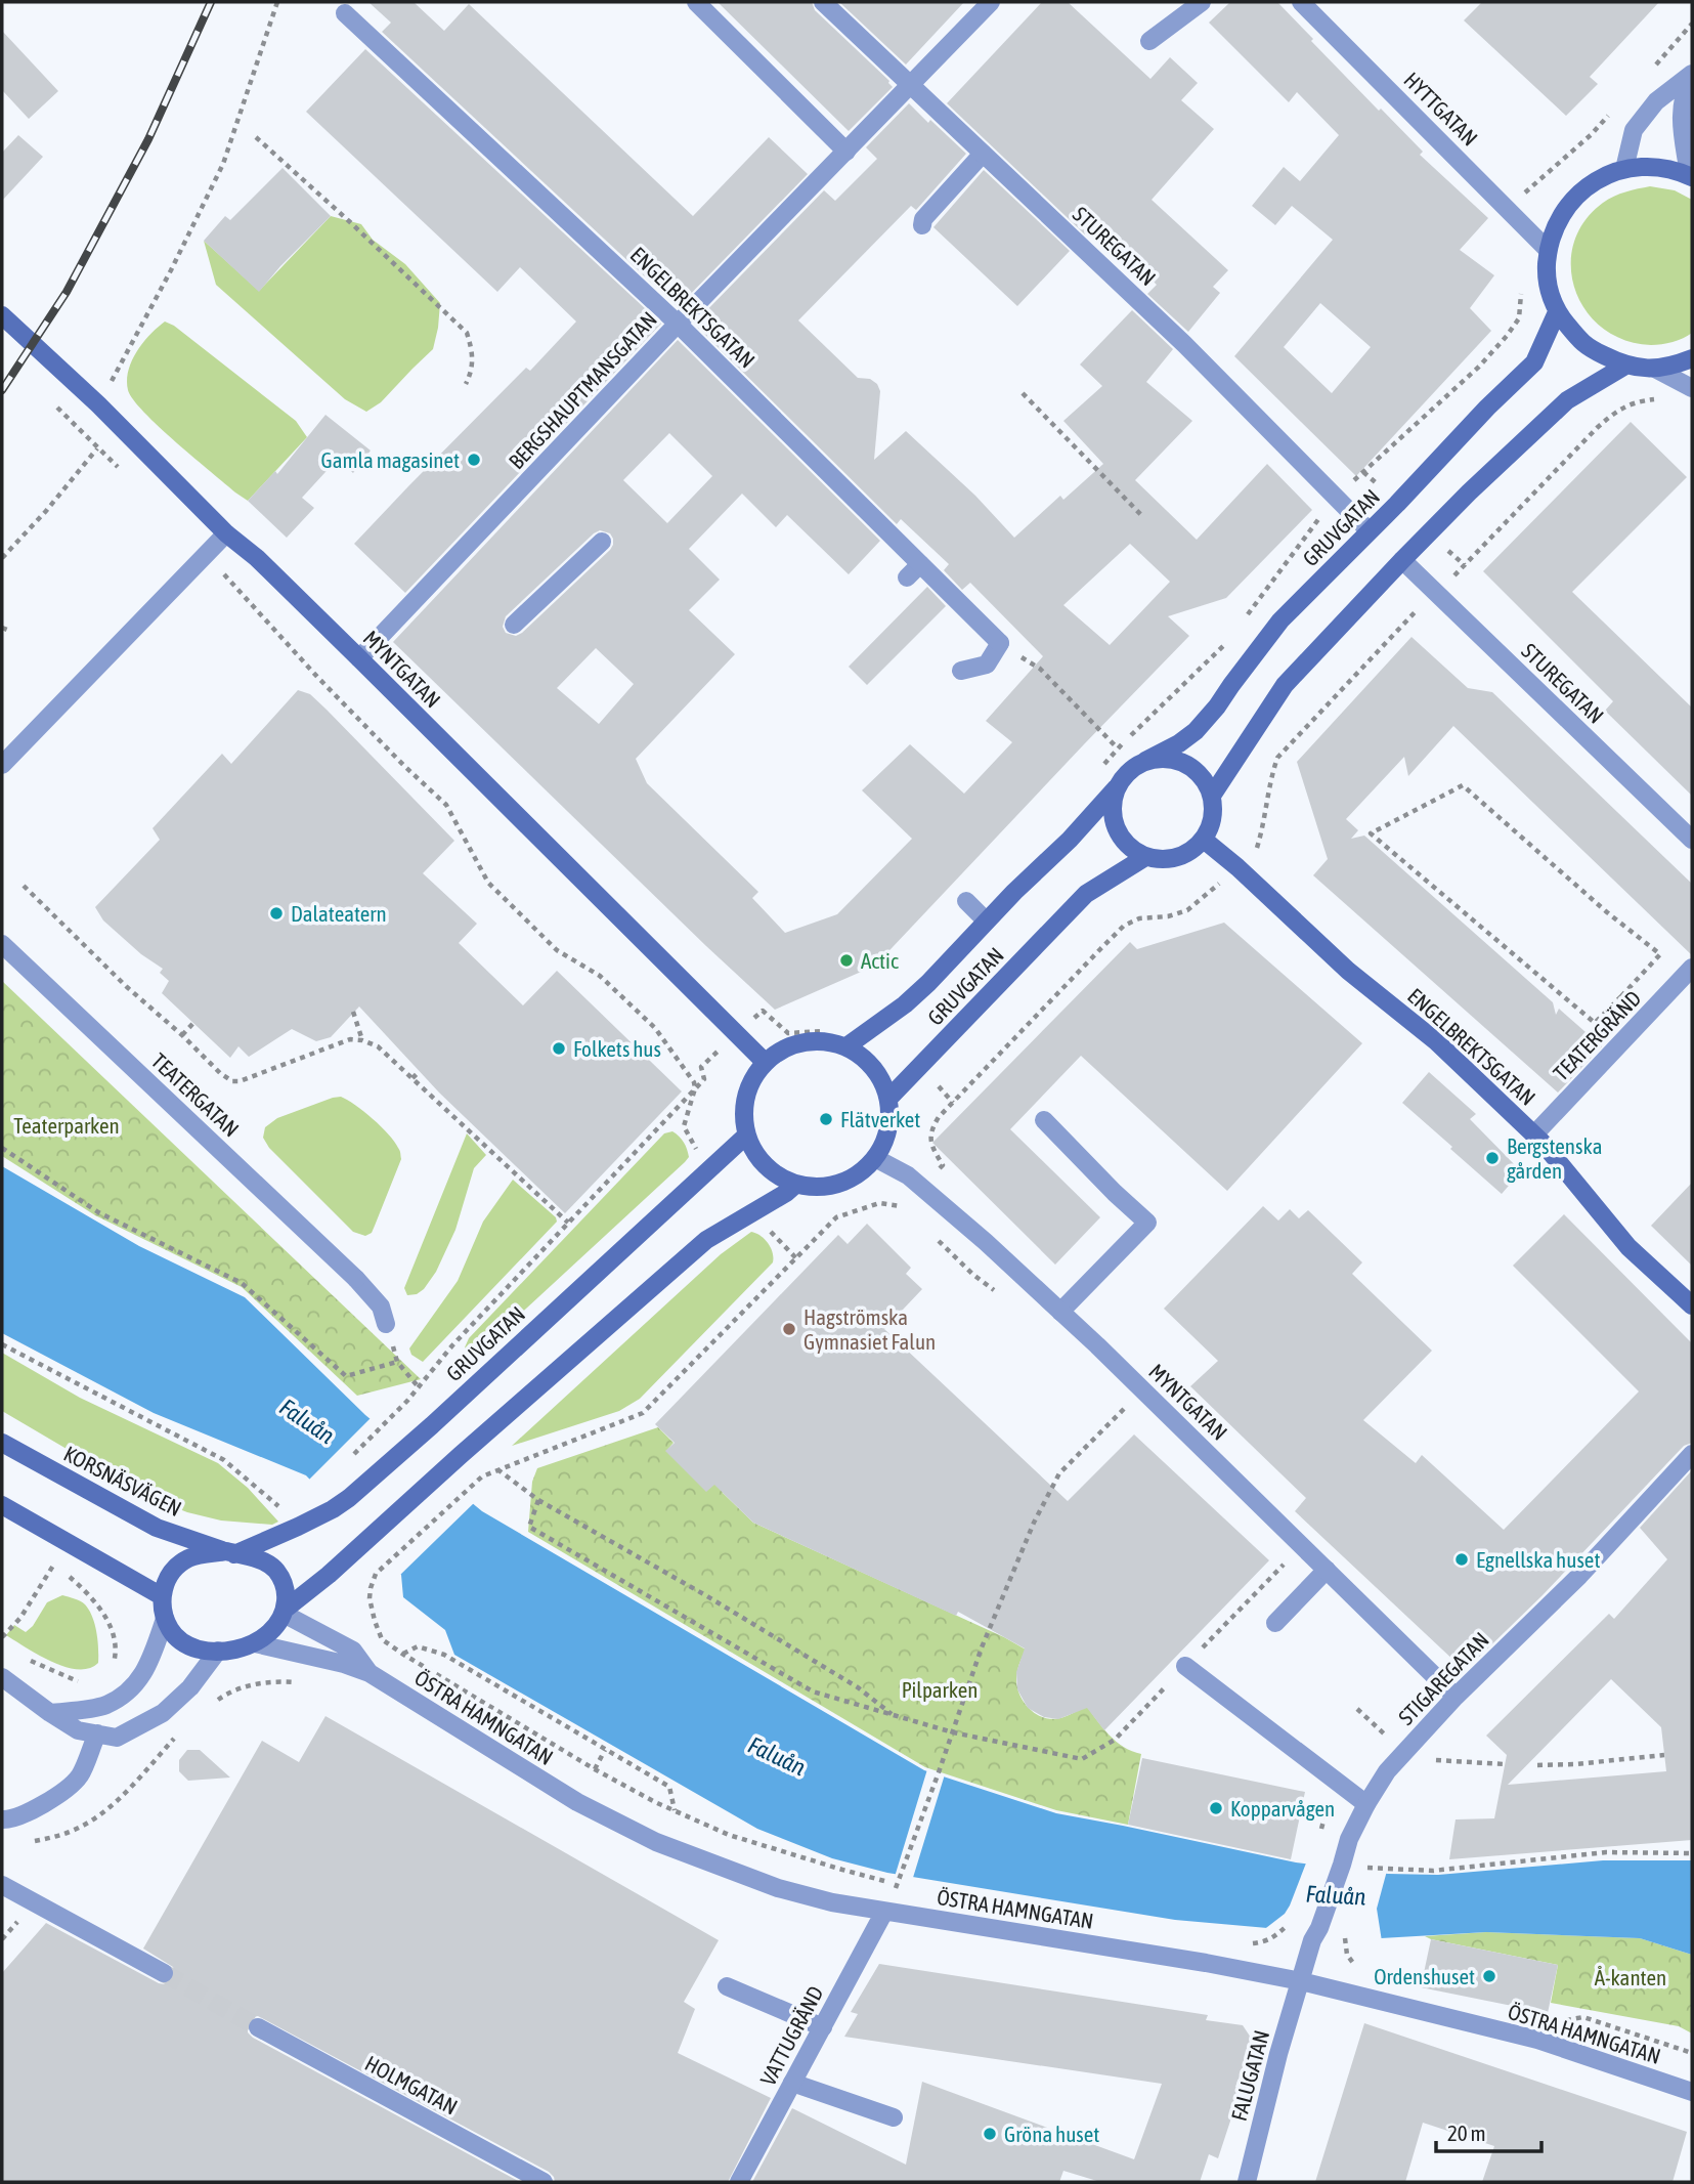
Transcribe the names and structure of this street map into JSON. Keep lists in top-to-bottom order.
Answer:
{
  "streets": {
    "main road": [
      "ENGELBREKTSGATAN",
      "GRUVGATAN",
      "MYNTGATAN",
      "KORSNÄSVÄGEN"
    ],
    "street": [
      "HYTTGATAN",
      "STUREGATAN",
      "BERGSHAUPTMANSGATAN",
      "TEATERGRÄND",
      "TEATERGATAN",
      "STIGAREGATAN",
      "ÖSTRA HAMNGATAN",
      "VATTUGRÄND",
      "FALUGATAN",
      "HOLMGATAN"
    ]
  },
  "crossings": [
    ["STUREGATAN", "BERGSHAUPTMANSGATAN"],
    ["STUREGATAN", "GRUVGATAN"],
    ["ENGELBREKTSGATAN", "BERGSHAUPTMANSGATAN"],
    ["ENGELBREKTSGATAN", "GRUVGATAN"],
    ["ENGELBREKTSGATAN", "TEATERGRÄND"],
    ["BERGSHAUPTMANSGATAN", "MYNTGATAN"],
    ["GRUVGATAN", "MYNTGATAN"],
    ["GRUVGATAN", "KORSNÄSVÄGEN"],
    ["GRUVGATAN", "ÖSTRA HAMNGATAN"],
    ["MYNTGATAN", "STIGAREGATAN"],
    ["KORSNÄSVÄGEN", "ÖSTRA HAMNGATAN"],
    ["STIGAREGATAN", "ÖSTRA HAMNGATAN"],
    ["STIGAREGATAN", "FALUGATAN"],
    ["ÖSTRA HAMNGATAN", "VATTUGRÄND"],
    ["ÖSTRA HAMNGATAN", "FALUGATAN"]
  ],
  "water": ["Faluån"],
  "parks": ["Teaterparken", "Pilparken", "Å-kanten"],
  "places": [
    "Gamla magasinet",
    "Dalateatern",
    "Actic",
    "Folkets hus",
    "Flätverket",
    "Bergstenska gården",
    "Hagströmska Gymnasiet Falun",
    "Egnellska huset",
    "Kopparvågen",
    "Ordenshuset",
    "Gröna huset"
  ],
  "scale_bar": "20 m"
}
